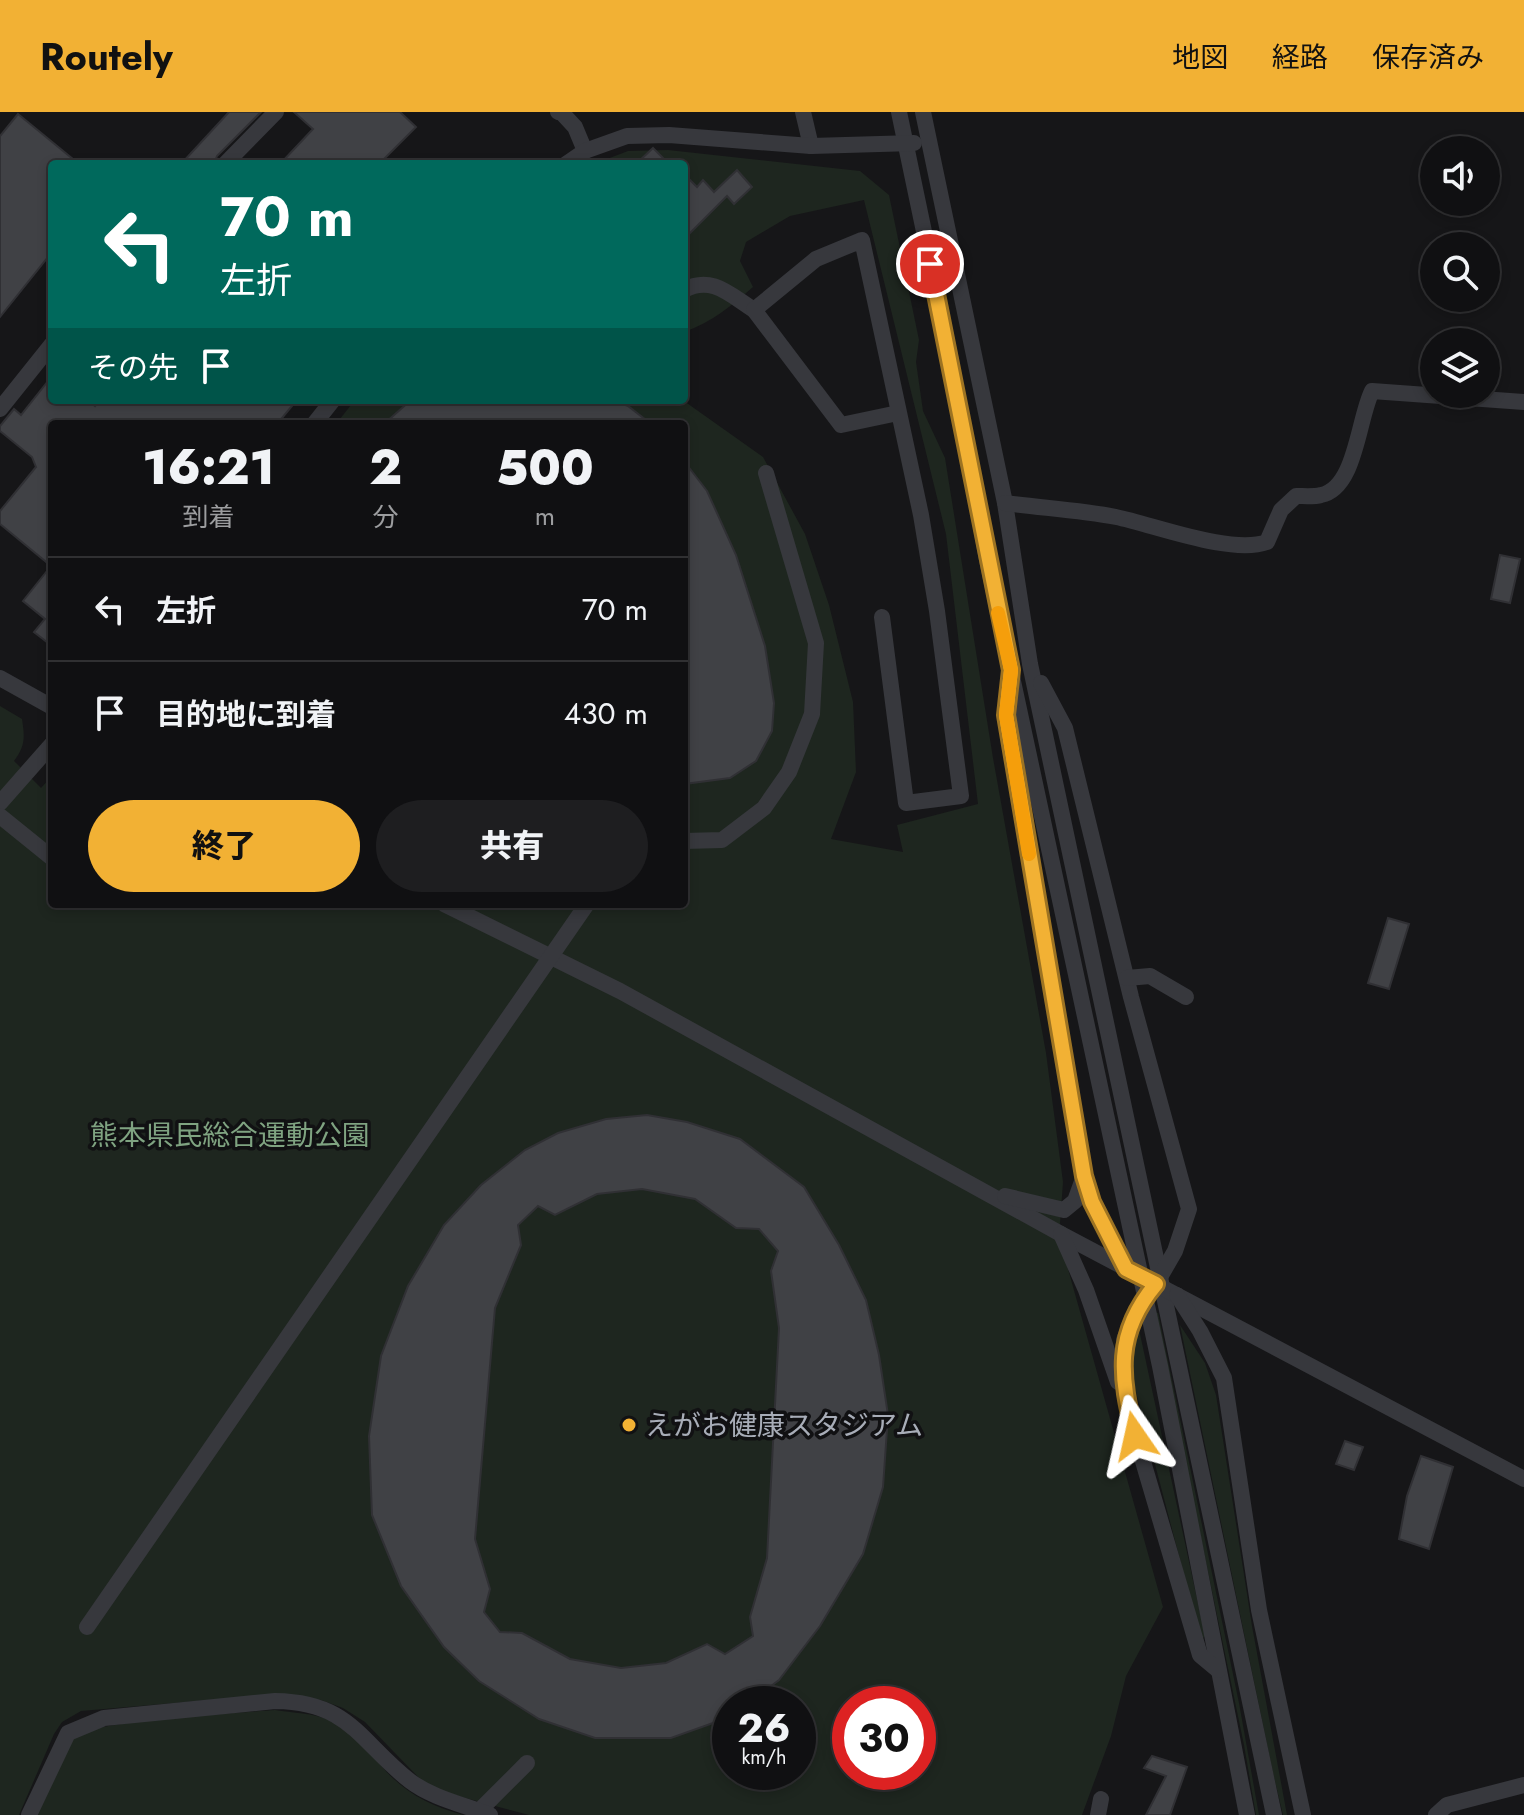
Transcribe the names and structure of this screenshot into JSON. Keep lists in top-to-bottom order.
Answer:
{
  "parks": ["熊本県民総合運動公園"],
  "places": ["えがお健康スタジアム"],
  "page": {
    "header": "Routely",
    "nav": ["地図", "経路", "保存済み"],
    "turn": ["70 m", "左折"],
    "then": "その先",
    "eta": [
      "16:21",
      "到着",
      "2",
      "分",
      "500",
      "m"
    ],
    "list": [
      {
        "name": "左折",
        "value": "70 m"
      },
      {
        "name": "目的地に到着",
        "value": "430 m"
      }
    ],
    "buttons": ["終了", "共有"],
    "speed": "26 km/h",
    "limit": "30"
  }
}
